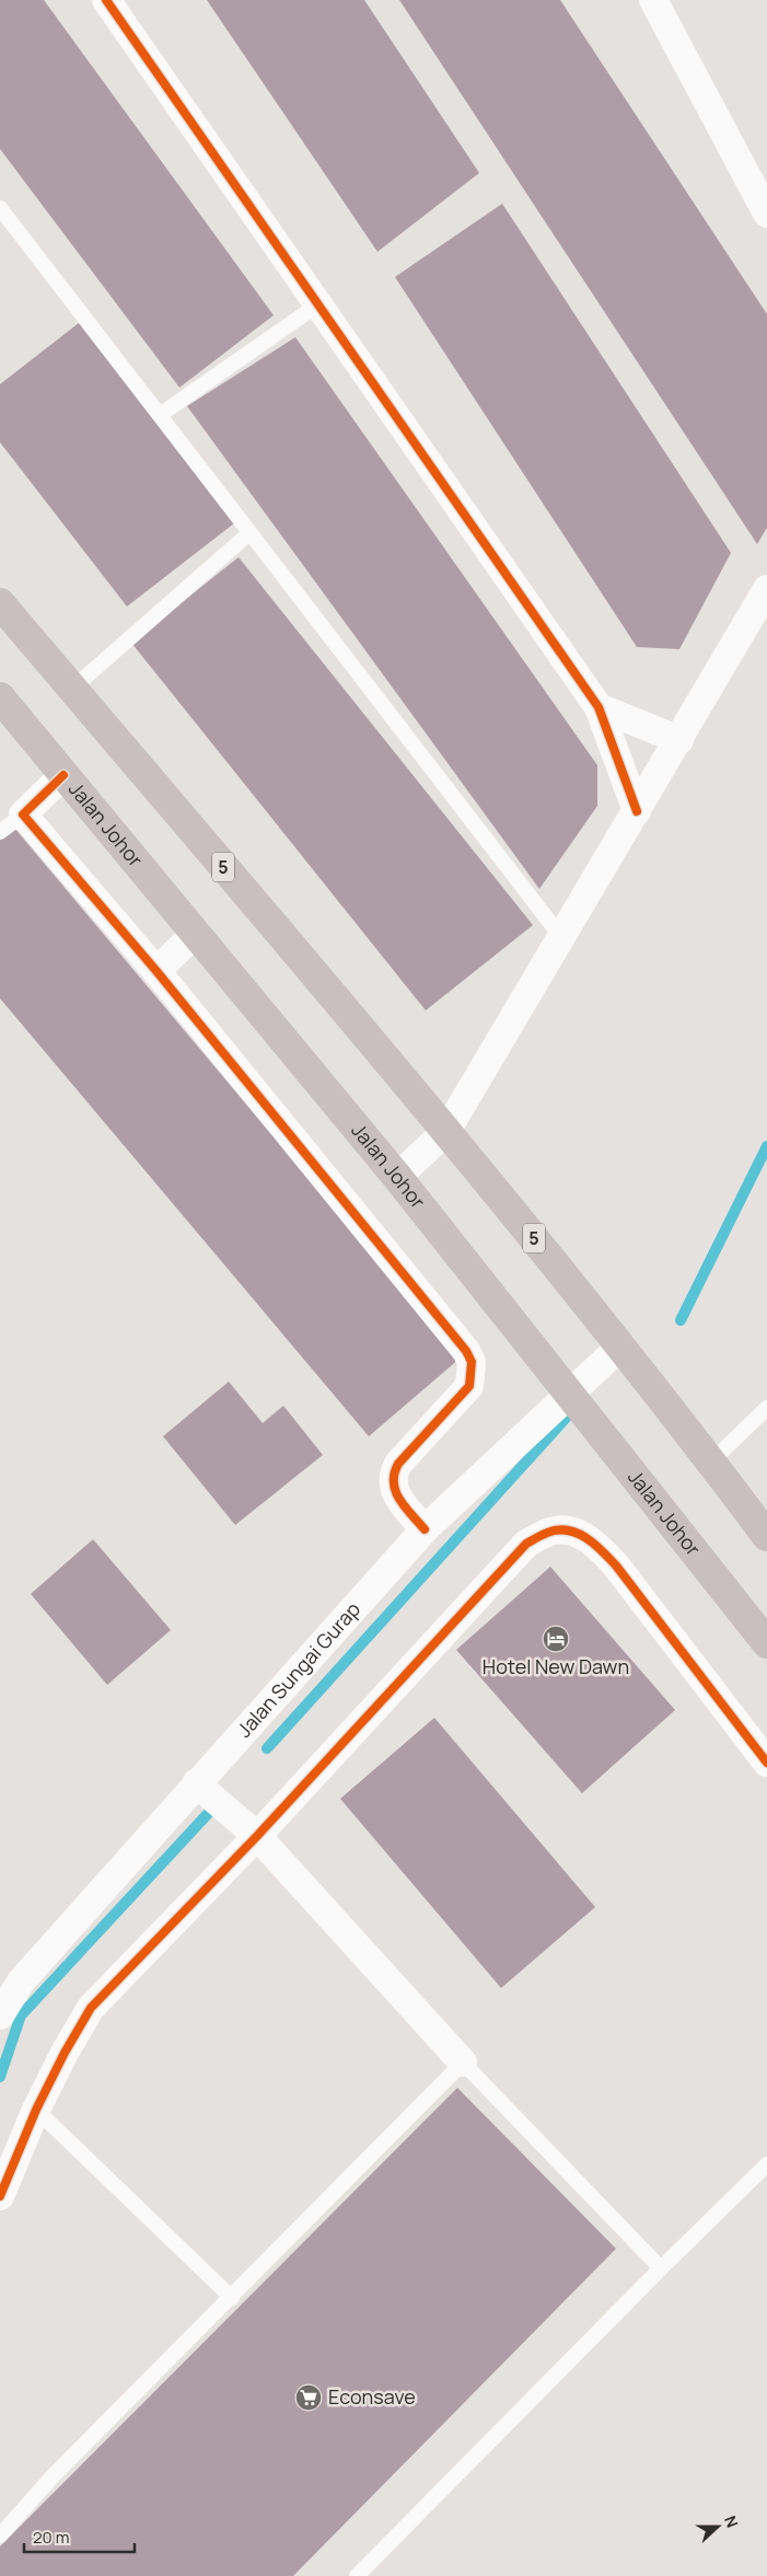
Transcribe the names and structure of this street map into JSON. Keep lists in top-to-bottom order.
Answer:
{
  "streets": {
    "highway": ["Jalan Johor", "5"],
    "street": ["Jalan Sungai Gurap"]
  },
  "crossings": [
    ["Jalan Johor", "Jalan Sungai Gurap"],
    ["5", "Jalan Sungai Gurap"]
  ],
  "places": {
    "hotel": ["Hotel New Dawn"],
    "supermarket": ["Econsave"]
  },
  "scale_bar": "20 m",
  "north": "right"
}
